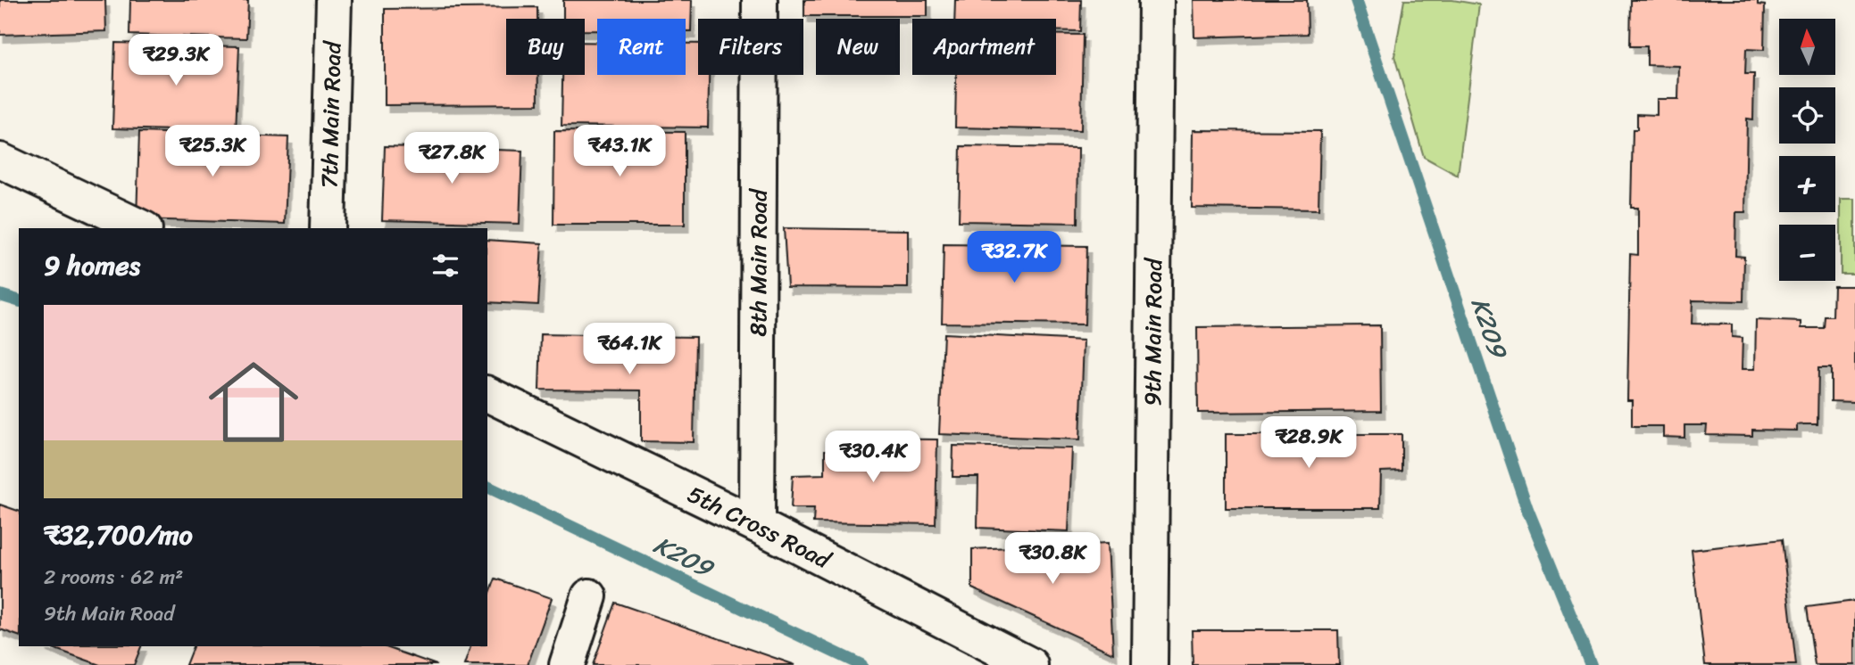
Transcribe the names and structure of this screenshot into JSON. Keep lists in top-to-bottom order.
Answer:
{
  "streets": {
    "street": [
      "7th Main Road",
      "8th Main Road",
      "9th Main Road",
      "5th Cross Road"
    ]
  },
  "crossings": [
    ["8th Main Road", "5th Cross Road"]
  ],
  "water": ["K209"],
  "north": "top",
  "page": {
    "map_buttons": ["+", "−"],
    "chip": [
      "Buy",
      "Rent",
      "Filters",
      "New",
      "Apartment"
    ],
    "price": [
      "₹29.3K",
      "₹25.3K",
      "₹43.1K",
      "₹27.8K",
      "₹32.7K",
      "₹64.1K",
      "₹28.9K",
      "₹30.4K",
      "₹30.8K"
    ],
    "heading": "9 homes",
    "list": [
      {
        "name": "₹32,700/mo",
        "note": "2 rooms · 62 m² · 9th Main Road"
      }
    ]
  }
}
